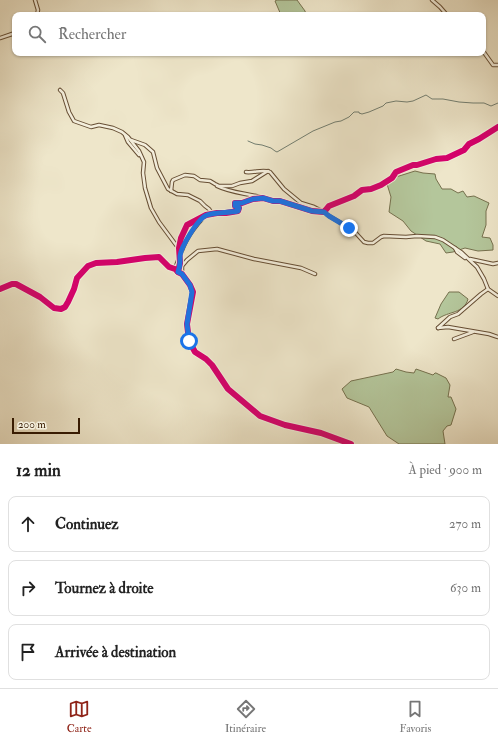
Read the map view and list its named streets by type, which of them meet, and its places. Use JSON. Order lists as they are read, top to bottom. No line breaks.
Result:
{"scale_bar":"200 m","page":{"search":"Rechercher","scale":"200 m","heading":["12 min","À pied · 900 m"],"list":[["Continuez","270 m"],["Tournez à droite","630 m"],"Arrivée à destination"],"nav":["Carte","Itinéraire","Favoris"]}}
